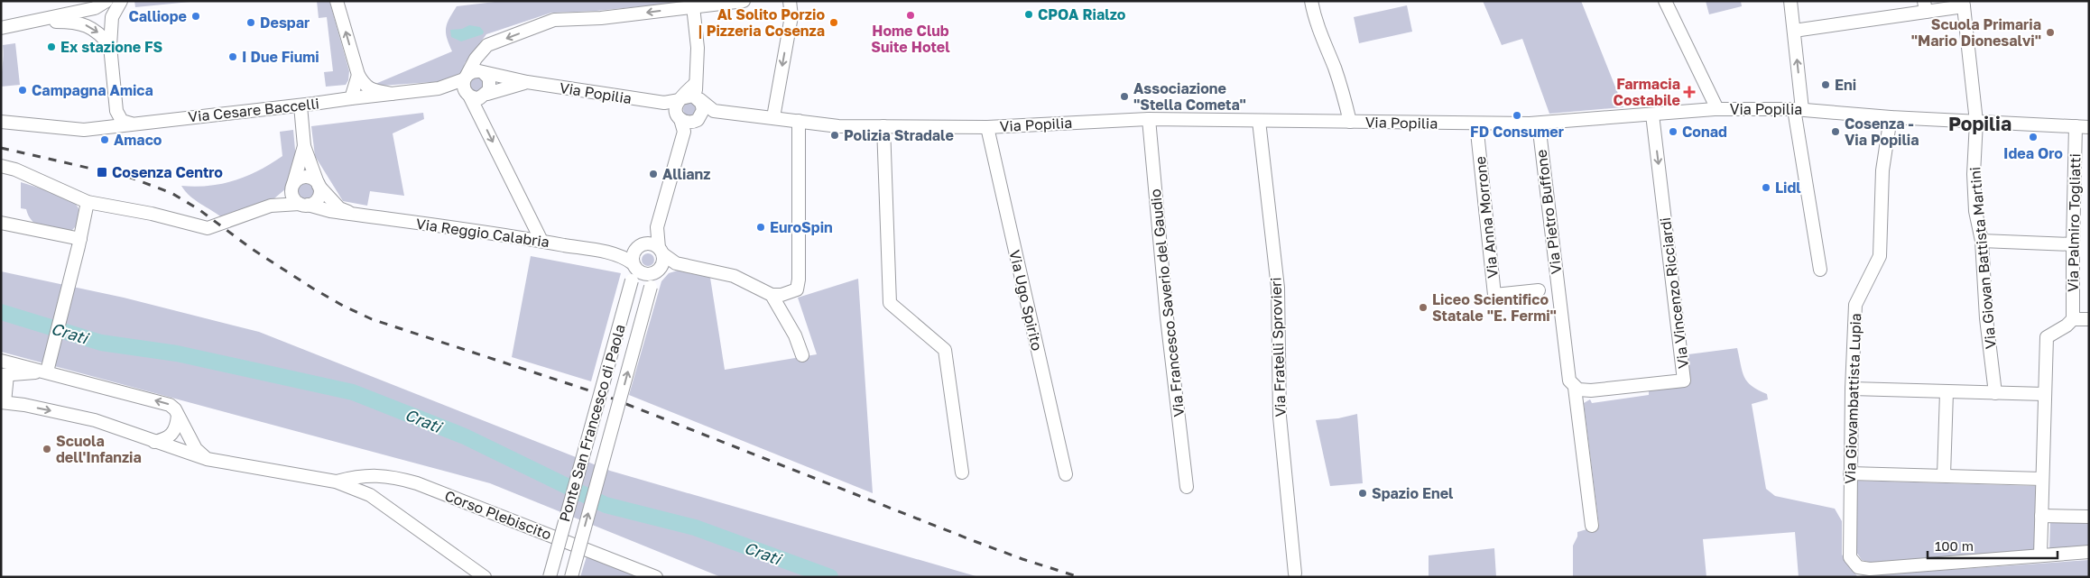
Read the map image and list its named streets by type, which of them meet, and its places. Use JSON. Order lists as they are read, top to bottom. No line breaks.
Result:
{"streets":{"street":["Via Popilia","Via Cesare Baccelli","Via Pietro Buffone","Via Anna Morrone","Via Palmiro Togliatti","Via Reggio Calabria","Via Giovan Battista Martini","Via Vincenzo Ricciardi","Via Ugo Spirito","Via Francesco Saverio del Gaudio","Via Fratelli Sprovieri","Via Giovambattista Lupia","Ponte San Francesco di Paola","Corso Plebiscito"]},"crossings":[["Via Popilia","Via Pietro Buffone"],["Via Popilia","Via Anna Morrone"],["Via Popilia","Via Palmiro Togliatti"],["Via Popilia","Via Giovan Battista Martini"],["Via Popilia","Via Vincenzo Ricciardi"],["Via Popilia","Via Ugo Spirito"],["Via Popilia","Via Francesco Saverio del Gaudio"],["Via Popilia","Via Fratelli Sprovieri"],["Via Popilia","Via Giovambattista Lupia"],["Via Pietro Buffone","Via Vincenzo Ricciardi"],["Via Reggio Calabria","Ponte San Francesco di Paola"]],"districts":["Popilia"],"water":["Crati"],"places":{"other":["CPOA Rialzo","Home Club Suite Hotel","Calliope","Despar","Al Solito Porzio | Pizzeria Cosenza","Scuola Primaria \"Mario Dionesalvi\"","Ex stazione FS","I Due Fiumi","Eni","Campagna Amica","Associazione \"Stella Cometa\"","FD Consumer","Conad","Cosenza - Via Popilia","Polizia Stradale","Idea Oro","Amaco","Allianz","Lidl","EuroSpin","Liceo Scientifico Statale \"E. Fermi\"","Scuola dell'Infanzia","Spazio Enel"],"health":["Farmacia Costabile"],"transit":["Cosenza Centro"]},"scale_bar":"100 m"}
